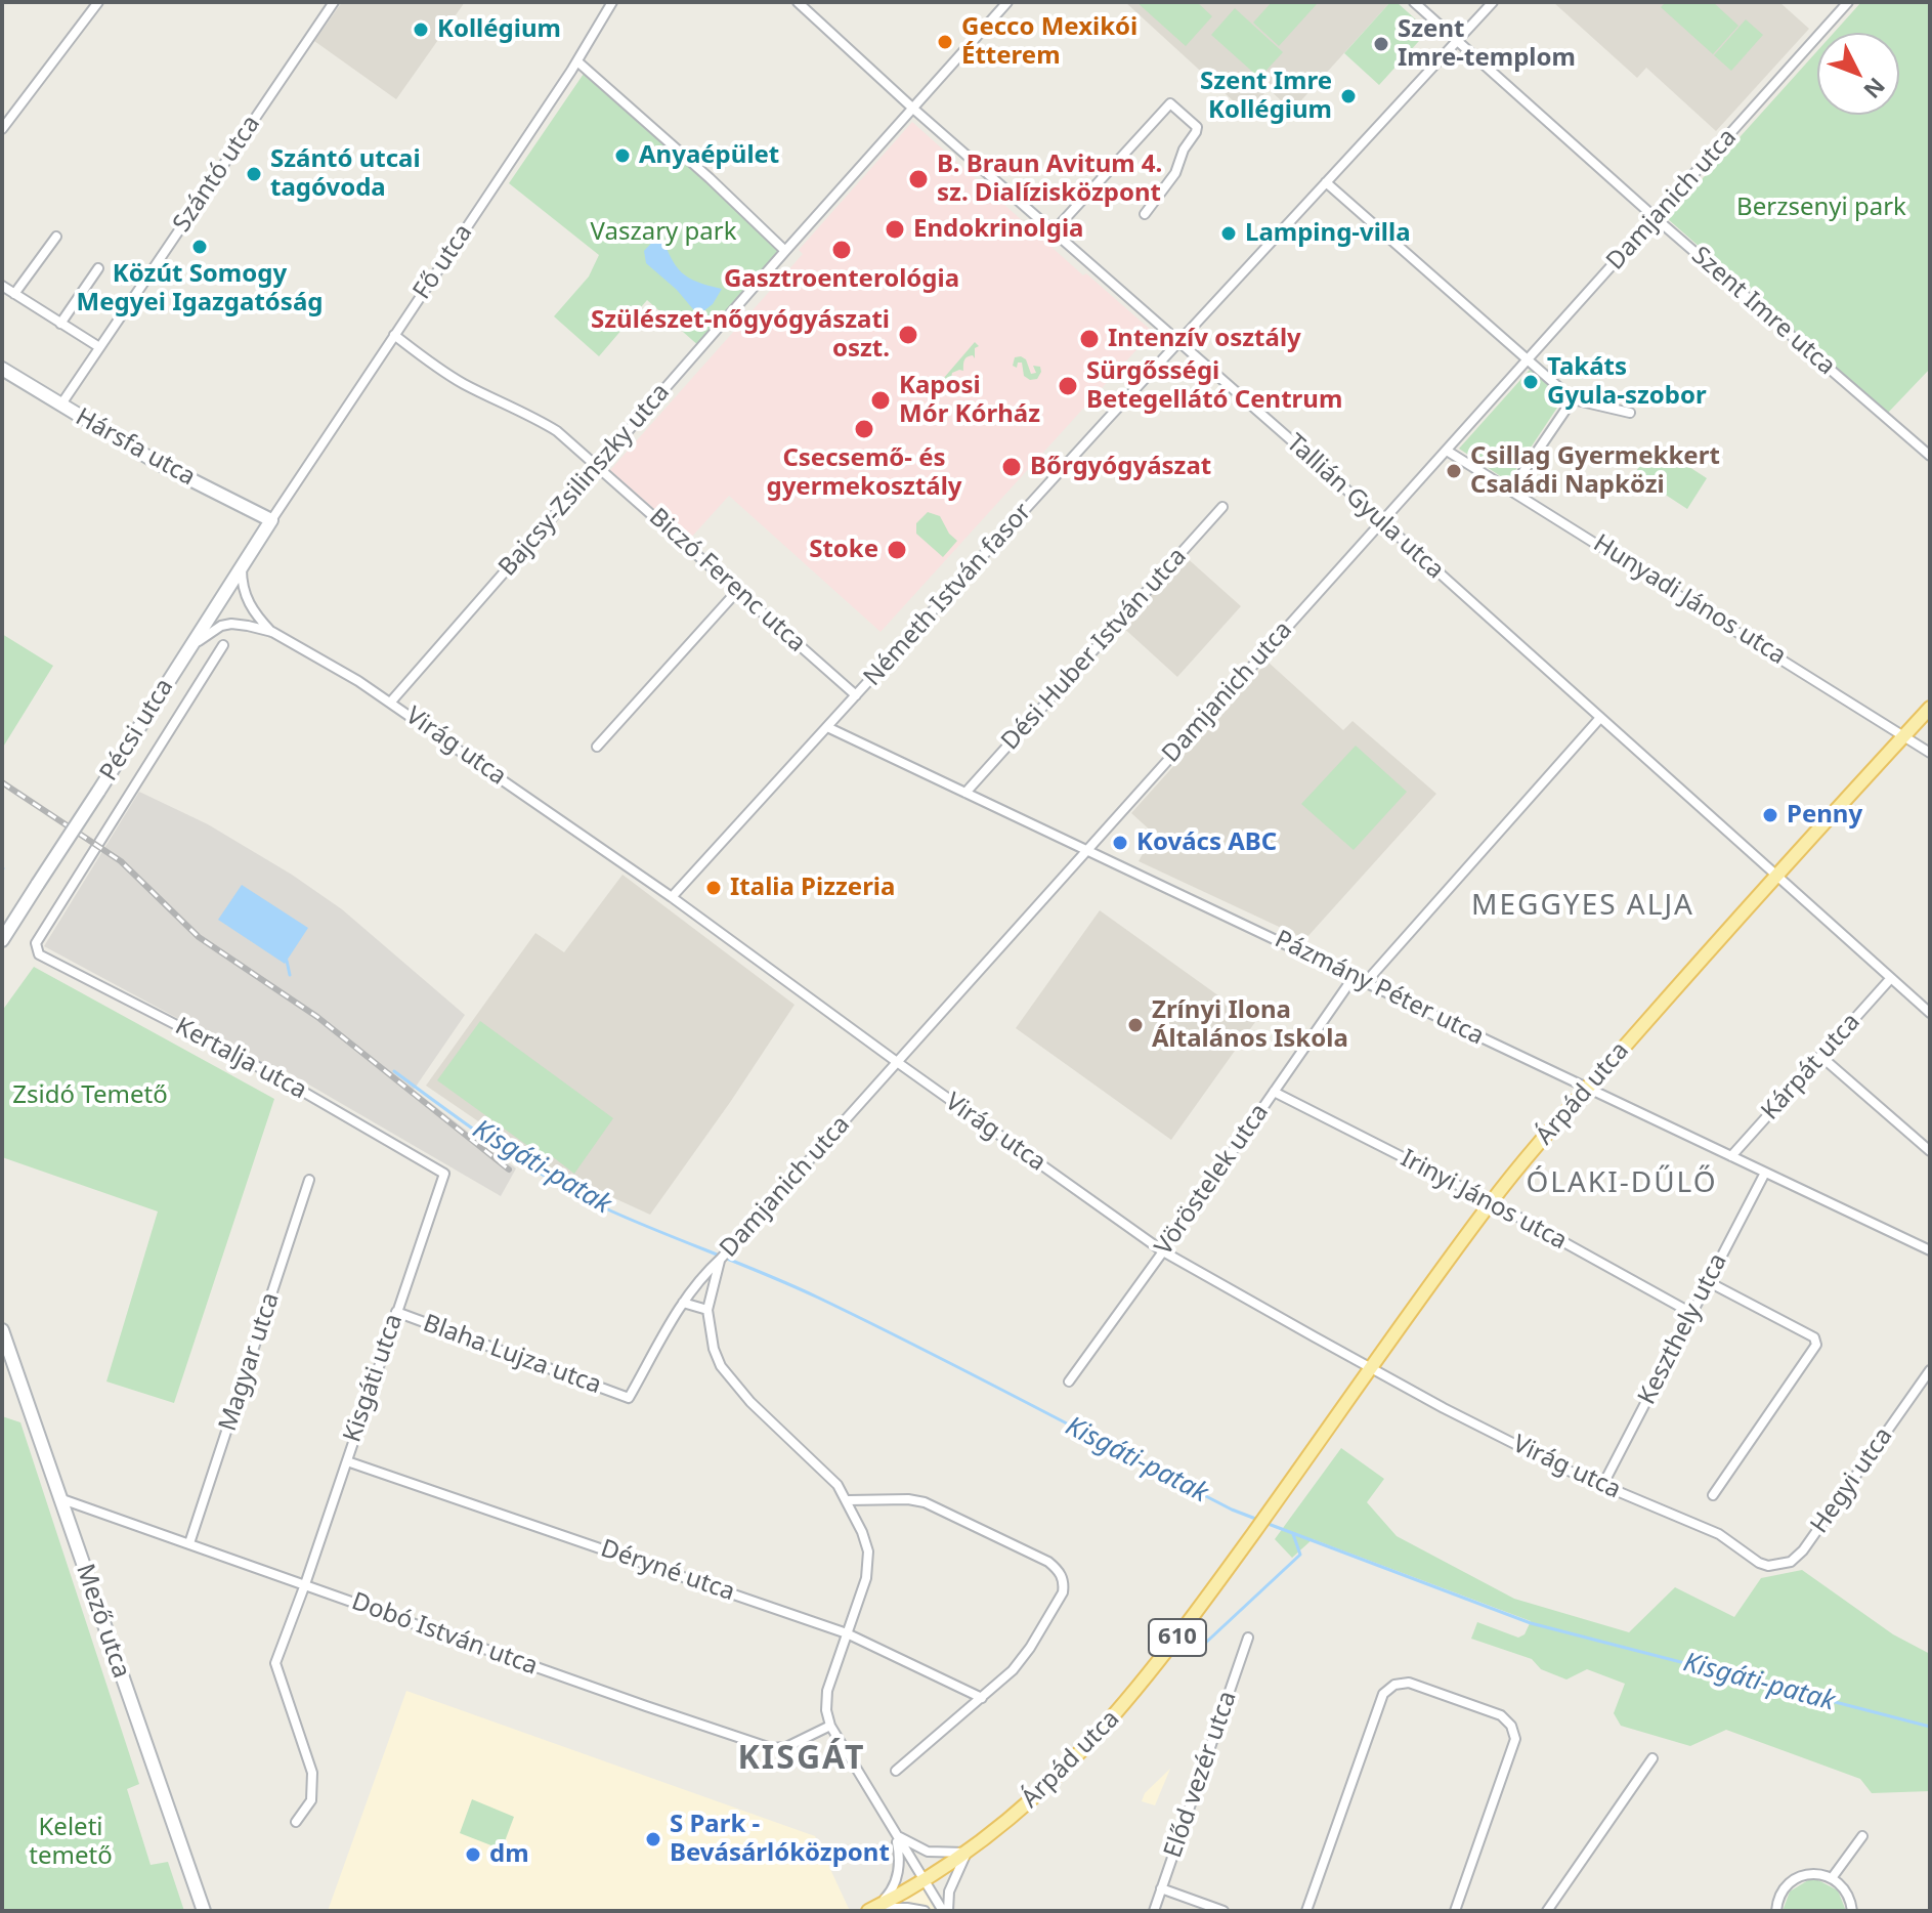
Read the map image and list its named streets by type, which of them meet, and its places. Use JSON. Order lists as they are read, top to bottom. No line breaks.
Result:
{"streets":{"main road":["Árpád utca","610"],"street":["Szántó utca","Damjanich utca","Fő utca","Szent Imre utca","Hársfa utca","Bajcsy-Zsilinszky utca","Tallián Gyula utca","Biczó Ferenc utca","Németh István fasor","Hunyadi János utca","Dési Huber István utca","Pécsi utca","Virág utca","Pázmány Péter utca","Kertalja utca","Kárpát utca","Vöröstelek utca","Irinyi János utca","Keszthely utca","Blaha Lujza utca","Magyar utca","Kisgáti utca","Hegyi utca","Déryné utca","Mező utca","Dobó István utca","Előd vezér utca"]},"crossings":[["Szántó utca","Hársfa utca"],["Damjanich utca","Szent Imre utca"],["Damjanich utca","Tallián Gyula utca"],["Damjanich utca","Hunyadi János utca"],["Damjanich utca","Virág utca"],["Damjanich utca","Pázmány Péter utca"],["Damjanich utca","Blaha Lujza utca"],["Fő utca","Hársfa utca"],["Fő utca","Biczó Ferenc utca"],["Fő utca","Pécsi utca"],["Szent Imre utca","Németh István fasor"],["Hársfa utca","Pécsi utca"],["Bajcsy-Zsilinszky utca","Tallián Gyula utca"],["Bajcsy-Zsilinszky utca","Biczó Ferenc utca"],["Bajcsy-Zsilinszky utca","Virág utca"],["Tallián Gyula utca","Németh István fasor"],["Tallián Gyula utca","Kárpát utca"],["Tallián Gyula utca","Árpád utca"],["Tallián Gyula utca","610"],["Biczó Ferenc utca","Németh István fasor"],["Németh István fasor","Virág utca"],["Németh István fasor","Pázmány Péter utca"],["Hunyadi János utca","610"],["Dési Huber István utca","Pázmány Péter utca"],["Pécsi utca","Virág utca"],["Virág utca","Árpád utca"],["Virág utca","Vöröstelek utca"],["Virág utca","Keszthely utca"],["Virág utca","Hegyi utca"],["Pázmány Péter utca","Kárpát utca"],["Pázmány Péter utca","Árpád utca"],["Pázmány Péter utca","Vöröstelek utca"],["Pázmány Péter utca","Keszthely utca"],["Kertalja utca","Kisgáti utca"],["Árpád utca","Irinyi János utca"],["Árpád utca","610"],["Vöröstelek utca","Irinyi János utca"],["Irinyi János utca","Keszthely utca"],["Blaha Lujza utca","Kisgáti utca"],["Magyar utca","Dobó István utca"],["Kisgáti utca","Déryné utca"],["Kisgáti utca","Dobó István utca"],["Mező utca","Dobó István utca"]],"districts":["MEGGYES ALJA","ÓLAKI-DŰLŐ","KISGÁT"],"water":["Kisgáti-patak"],"parks":["Berzsenyi park","Vaszary park","Zsidó Temető","Keleti temető"],"places":["Kollégium","Gecco Mexikói Étterem","Szent Imre-templom","Szent Imre Kollégium","Anyaépület","Szántó utcai tagóvoda","B. Braun Avitum 4. sz. Dialízisközpont","Endokrinolgia","Lamping-villa","Közút Somogy Megyei Igazgatóság","Gasztroenterológia","Szülészet-nőgyógyászati oszt.","Intenzív osztály","Takáts Gyula-szobor","Sürgősségi Betegellátó Centrum","Kaposi Mór Kórház","Csecsemő- és gyermekosztály","Bőrgyógyászat","Csillag Gyermekkert Családi Napközi","Stoke","Penny","Kovács ABC","Italia Pizzeria","Zrínyi Ilona Általános Iskola","S Park - Bevásárlóközpont","dm"],"north":"bottom right"}
